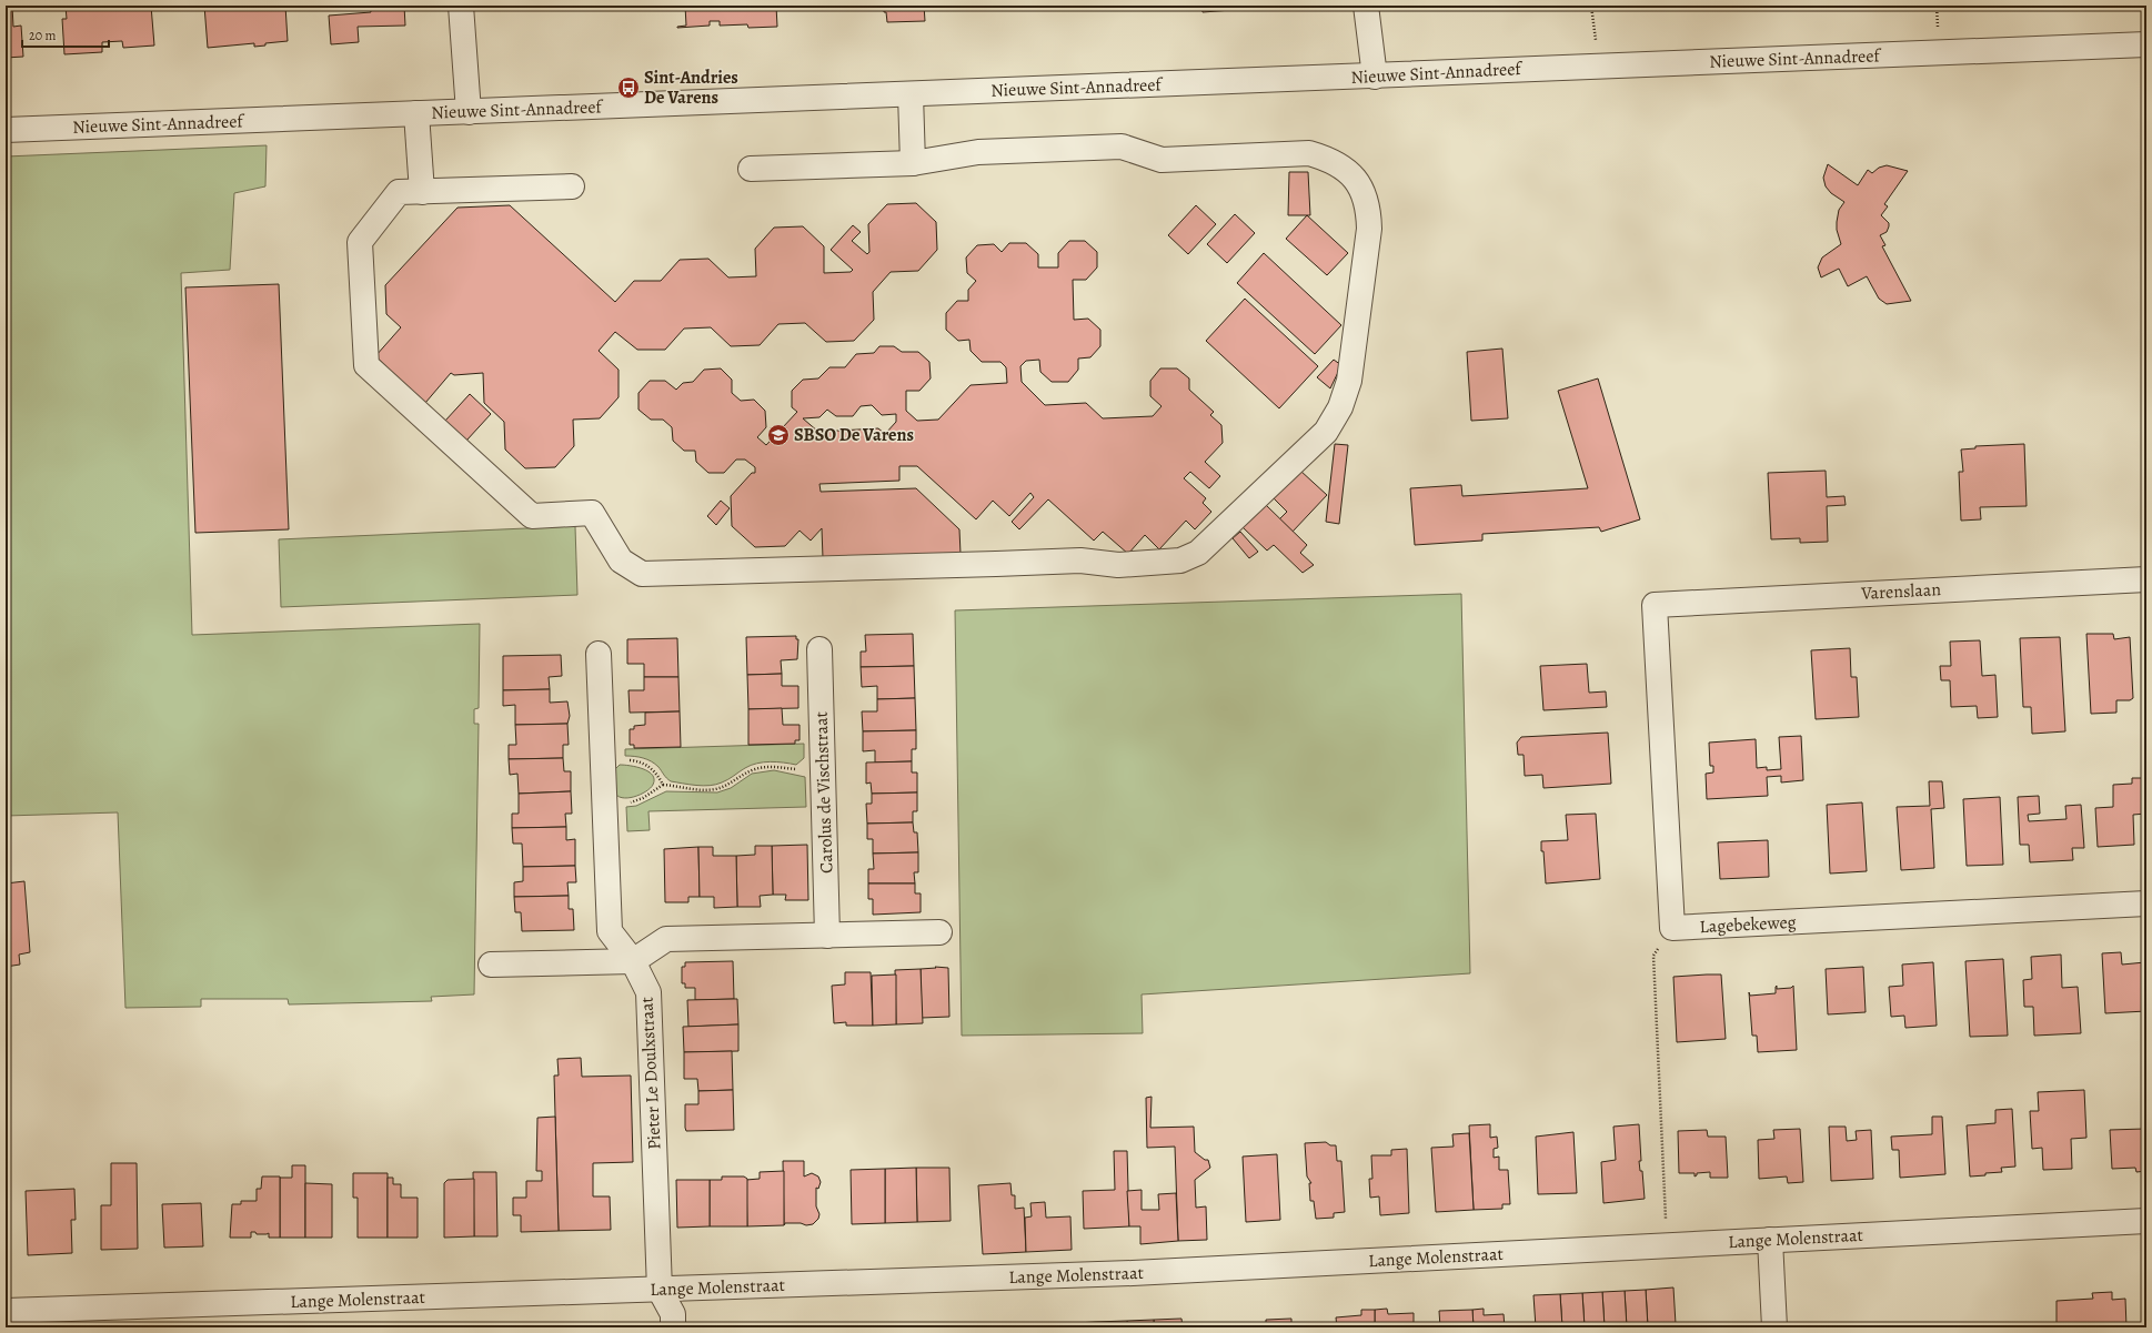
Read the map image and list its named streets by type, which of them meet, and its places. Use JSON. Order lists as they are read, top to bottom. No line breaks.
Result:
{"streets":{"street":["Nieuwe Sint-Annadreef","Varenslaan","Carolus de Vischstraat","Lagebekeweg","Pieter Le Doulxstraat","Lange Molenstraat"]},"crossings":[["Varenslaan","Lagebekeweg"],["Pieter Le Doulxstraat","Lange Molenstraat"]],"places":{"bus stop":["Sint-Andries De Varens"],"school or university":["SBSO De Varens"]},"scale_bar":"20 m"}
